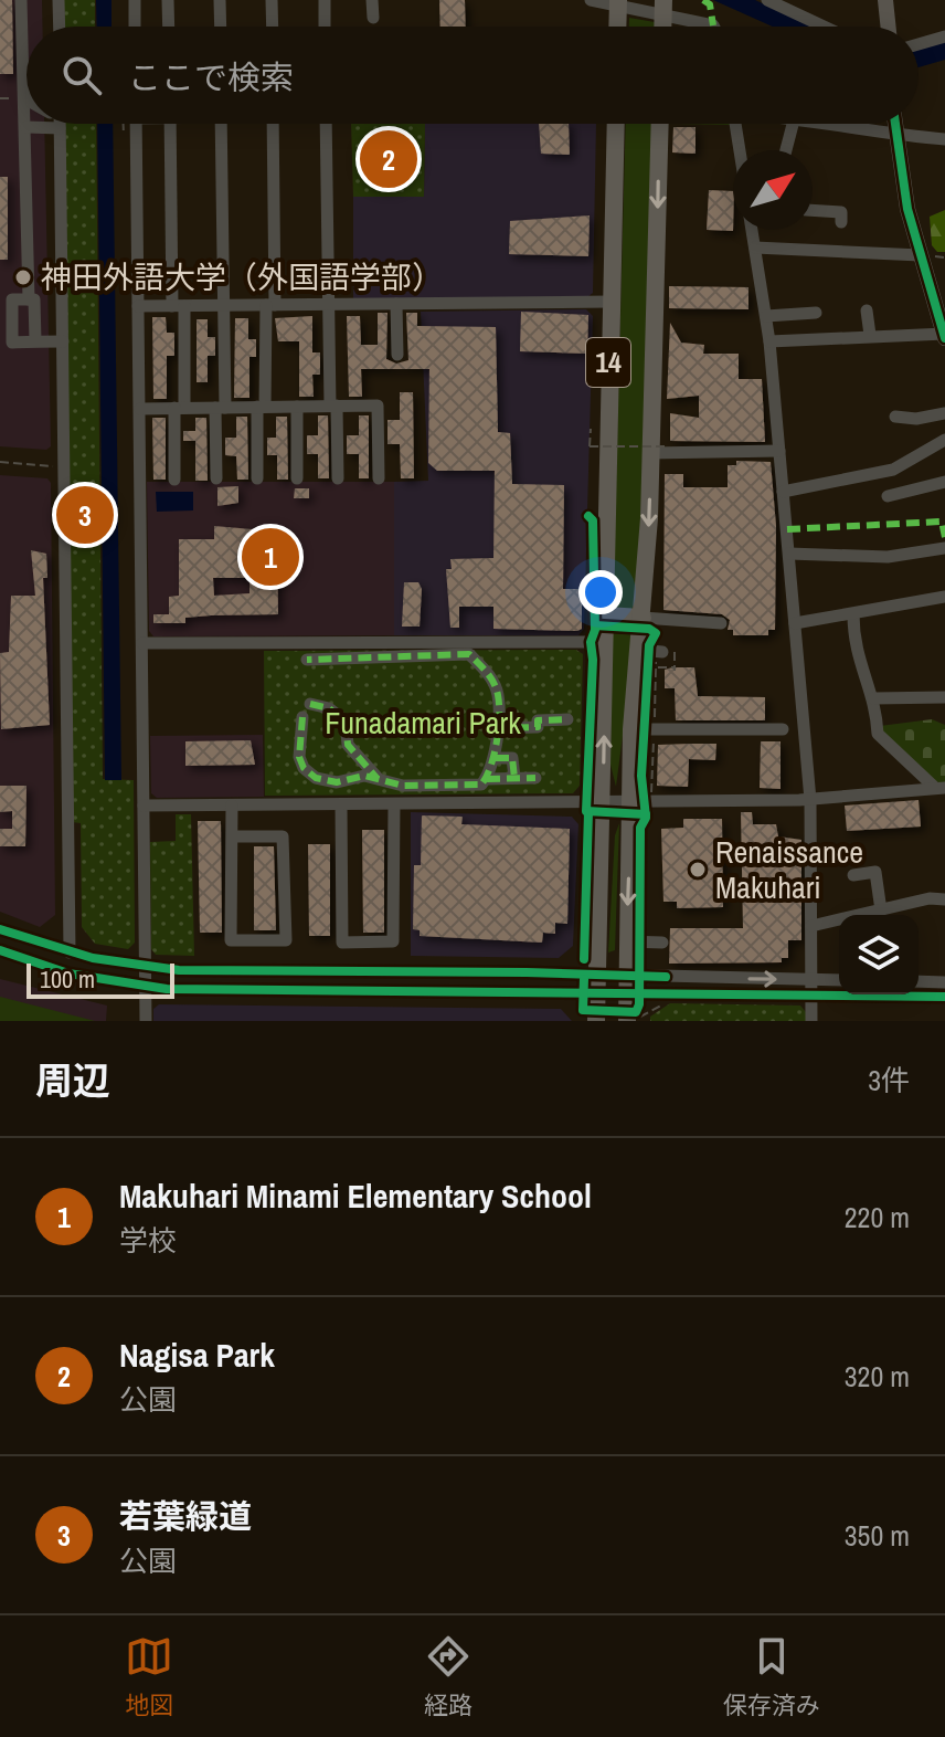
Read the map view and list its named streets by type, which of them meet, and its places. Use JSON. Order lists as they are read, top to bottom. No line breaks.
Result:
{"streets":{"highway":["14"]},"parks":["Funadamari Park"],"places":["神田外語大学（外国語学部）","Renaissance Makuhari"],"scale_bar":"100 m","north":"top right","page":{"search":"ここで検索","pins":["2","3","1"],"scale":"100 m","heading":["周辺","3件"],"list":[{"mark":"1","name":"Makuhari Minami Elementary School","note":"学校","value":"220 m"},{"mark":"2","name":"Nagisa Park","note":"公園","value":"320 m"},{"mark":"3","name":"若葉緑道","note":"公園","value":"350 m"}],"nav":["地図","経路","保存済み"]}}
